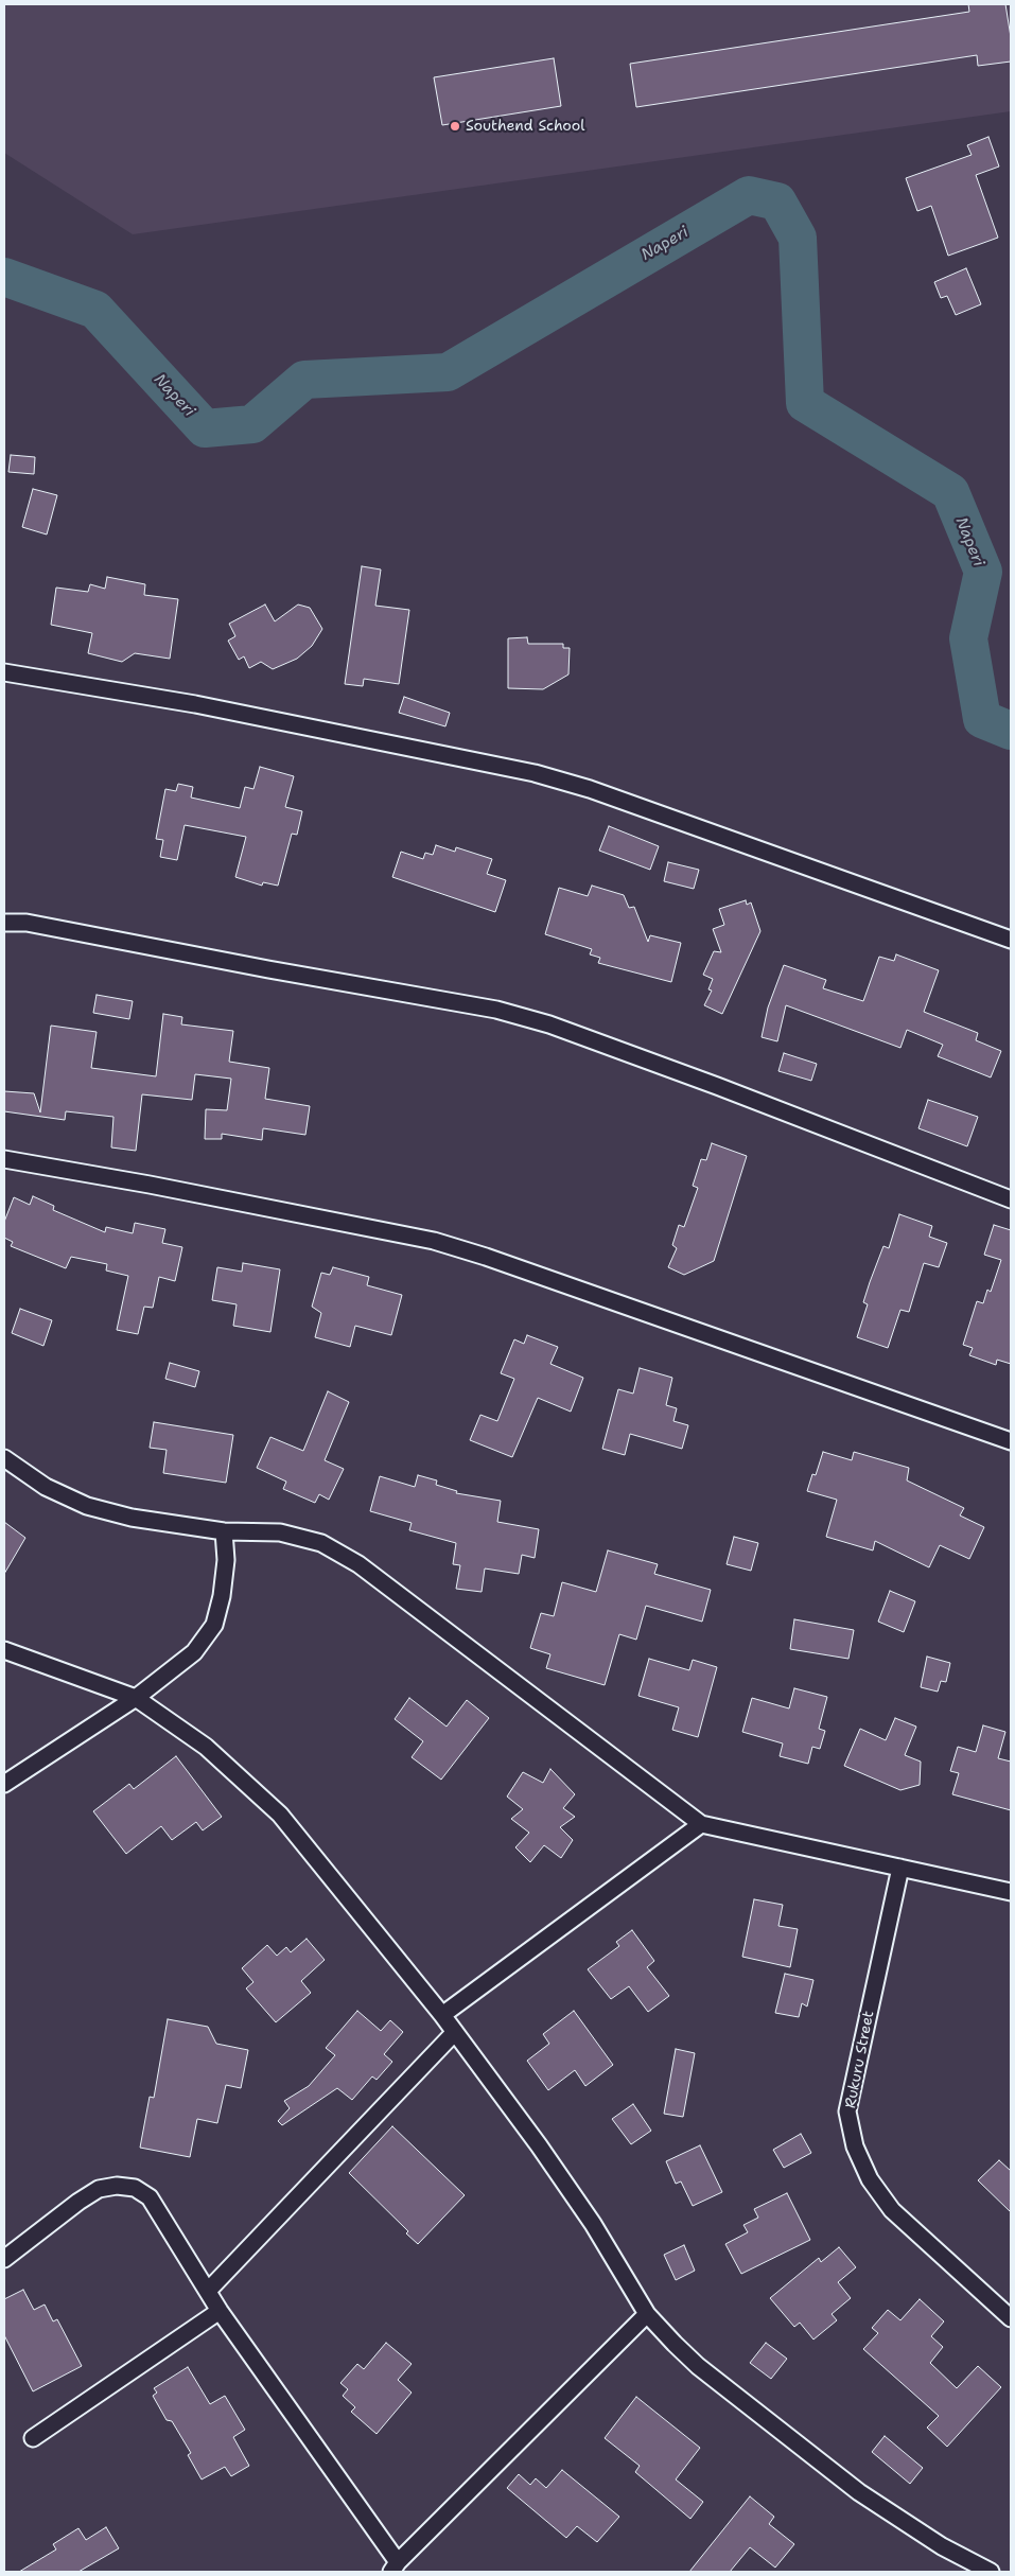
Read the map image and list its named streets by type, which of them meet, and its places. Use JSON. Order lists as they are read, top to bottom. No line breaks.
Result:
{"streets":{"street":["Rukuru Street"]},"water":["Naperi"],"places":["Southend School"]}
